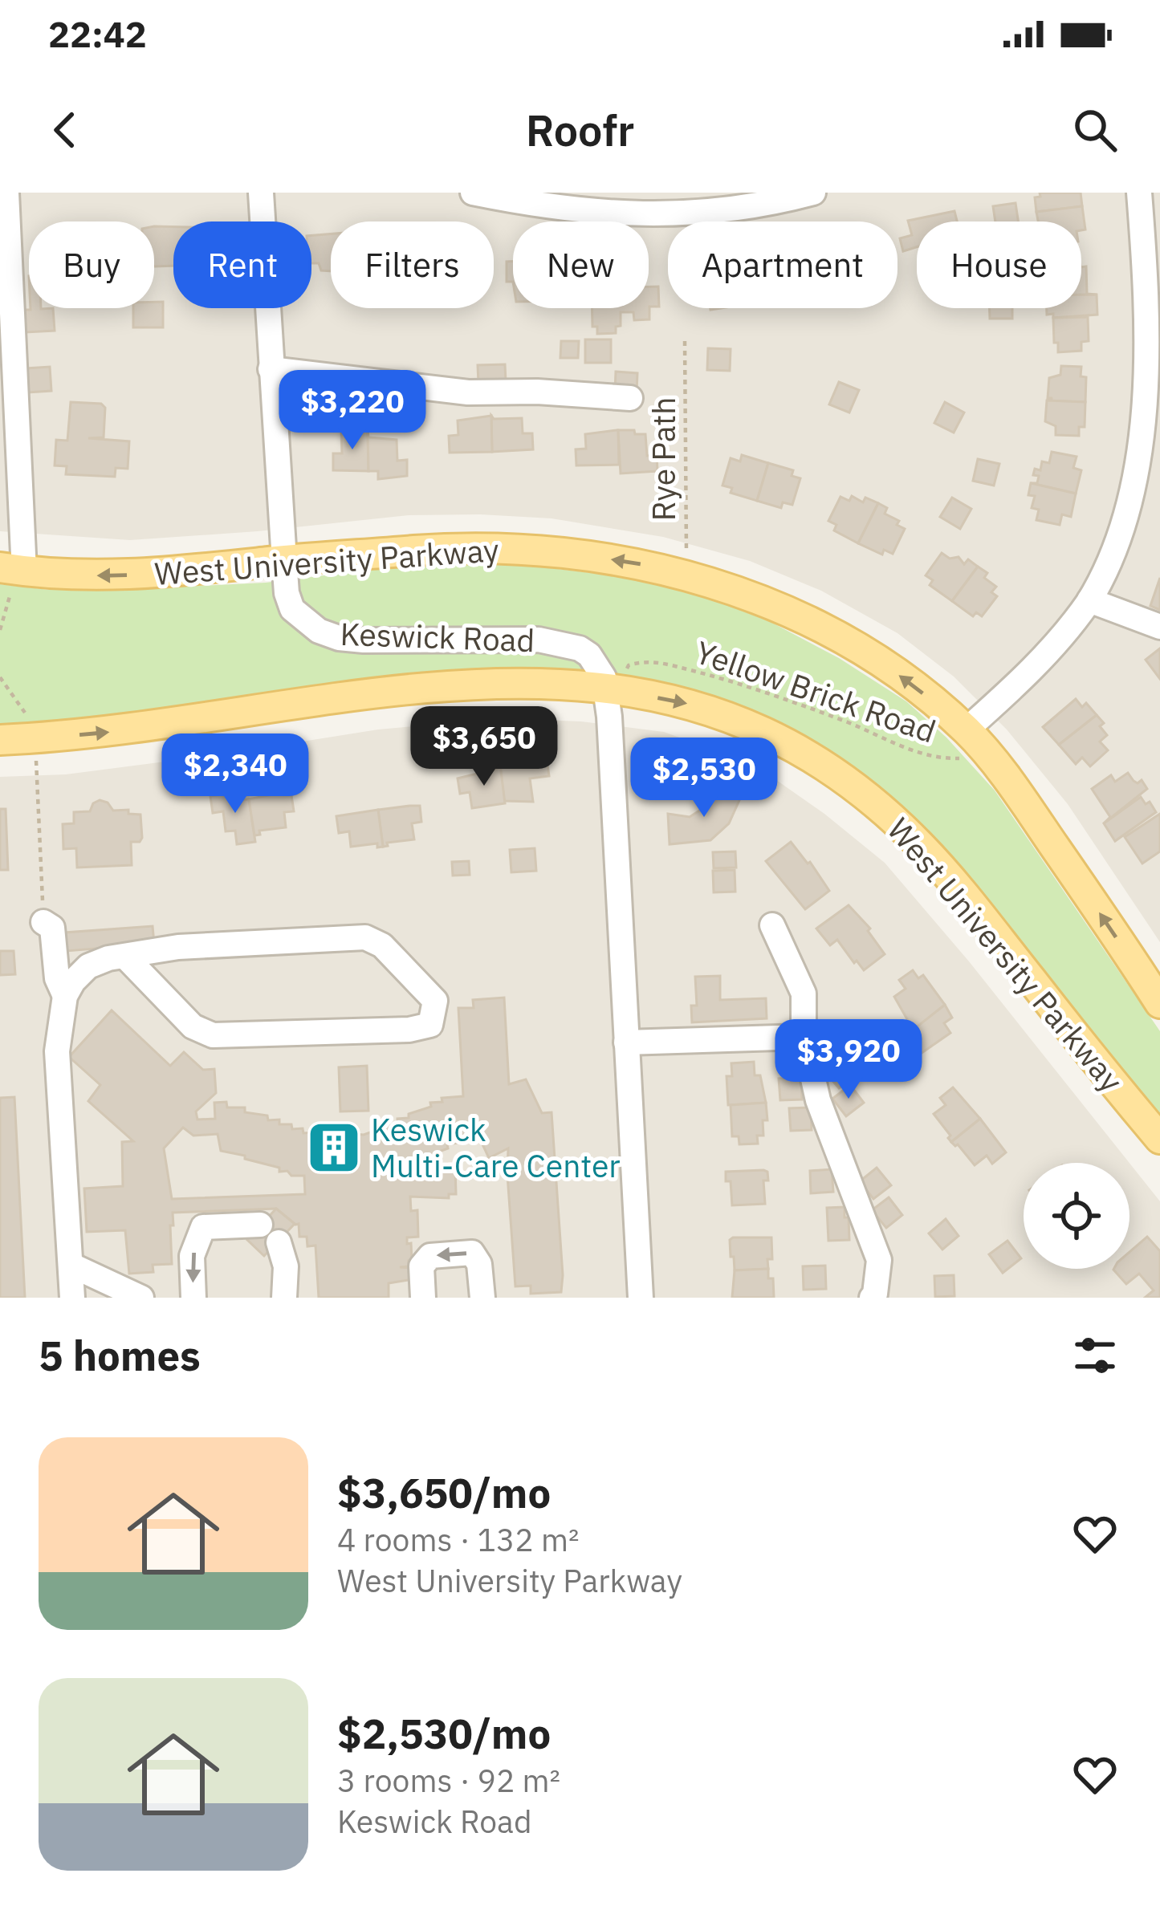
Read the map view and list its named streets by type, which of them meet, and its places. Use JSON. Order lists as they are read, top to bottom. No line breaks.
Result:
{"streets":{"main road":["West University Parkway"],"street":["Keswick Road"],"path":["Rye Path","Yellow Brick Road"]},"crossings":[["Rye Path","West University Parkway"],["West University Parkway","Keswick Road"],["West University Parkway","Yellow Brick Road"],["Keswick Road","Yellow Brick Road"]],"places":{"building":["Keswick Multi-Care Center"]},"page":{"status":"22:42","header":"Roofr","chip":["Buy","Rent","Filters","New","Apartment","House"],"price":["$3,220","$3,650","$2,340","$2,530","$3,920"],"heading":"5 homes","list":[{"name":"$3,650/mo","note":"4 rooms · 132 m² · West University Parkway"},{"name":"$2,530/mo","note":"3 rooms · 92 m² · Keswick Road"}]}}
